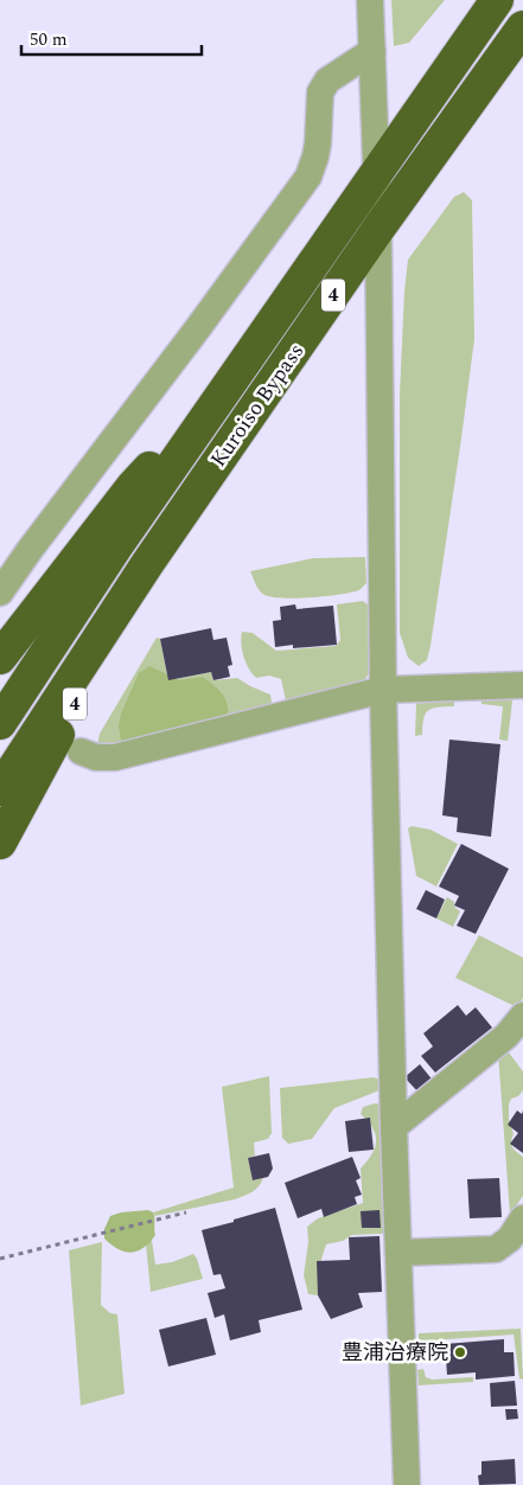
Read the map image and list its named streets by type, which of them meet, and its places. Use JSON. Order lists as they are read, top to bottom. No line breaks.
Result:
{"streets":{"highway":["4","Kuroiso Bypass"]},"crossings":[["4","Kuroiso Bypass"]],"places":["豊浦治療院"],"scale_bar":"50 m"}
